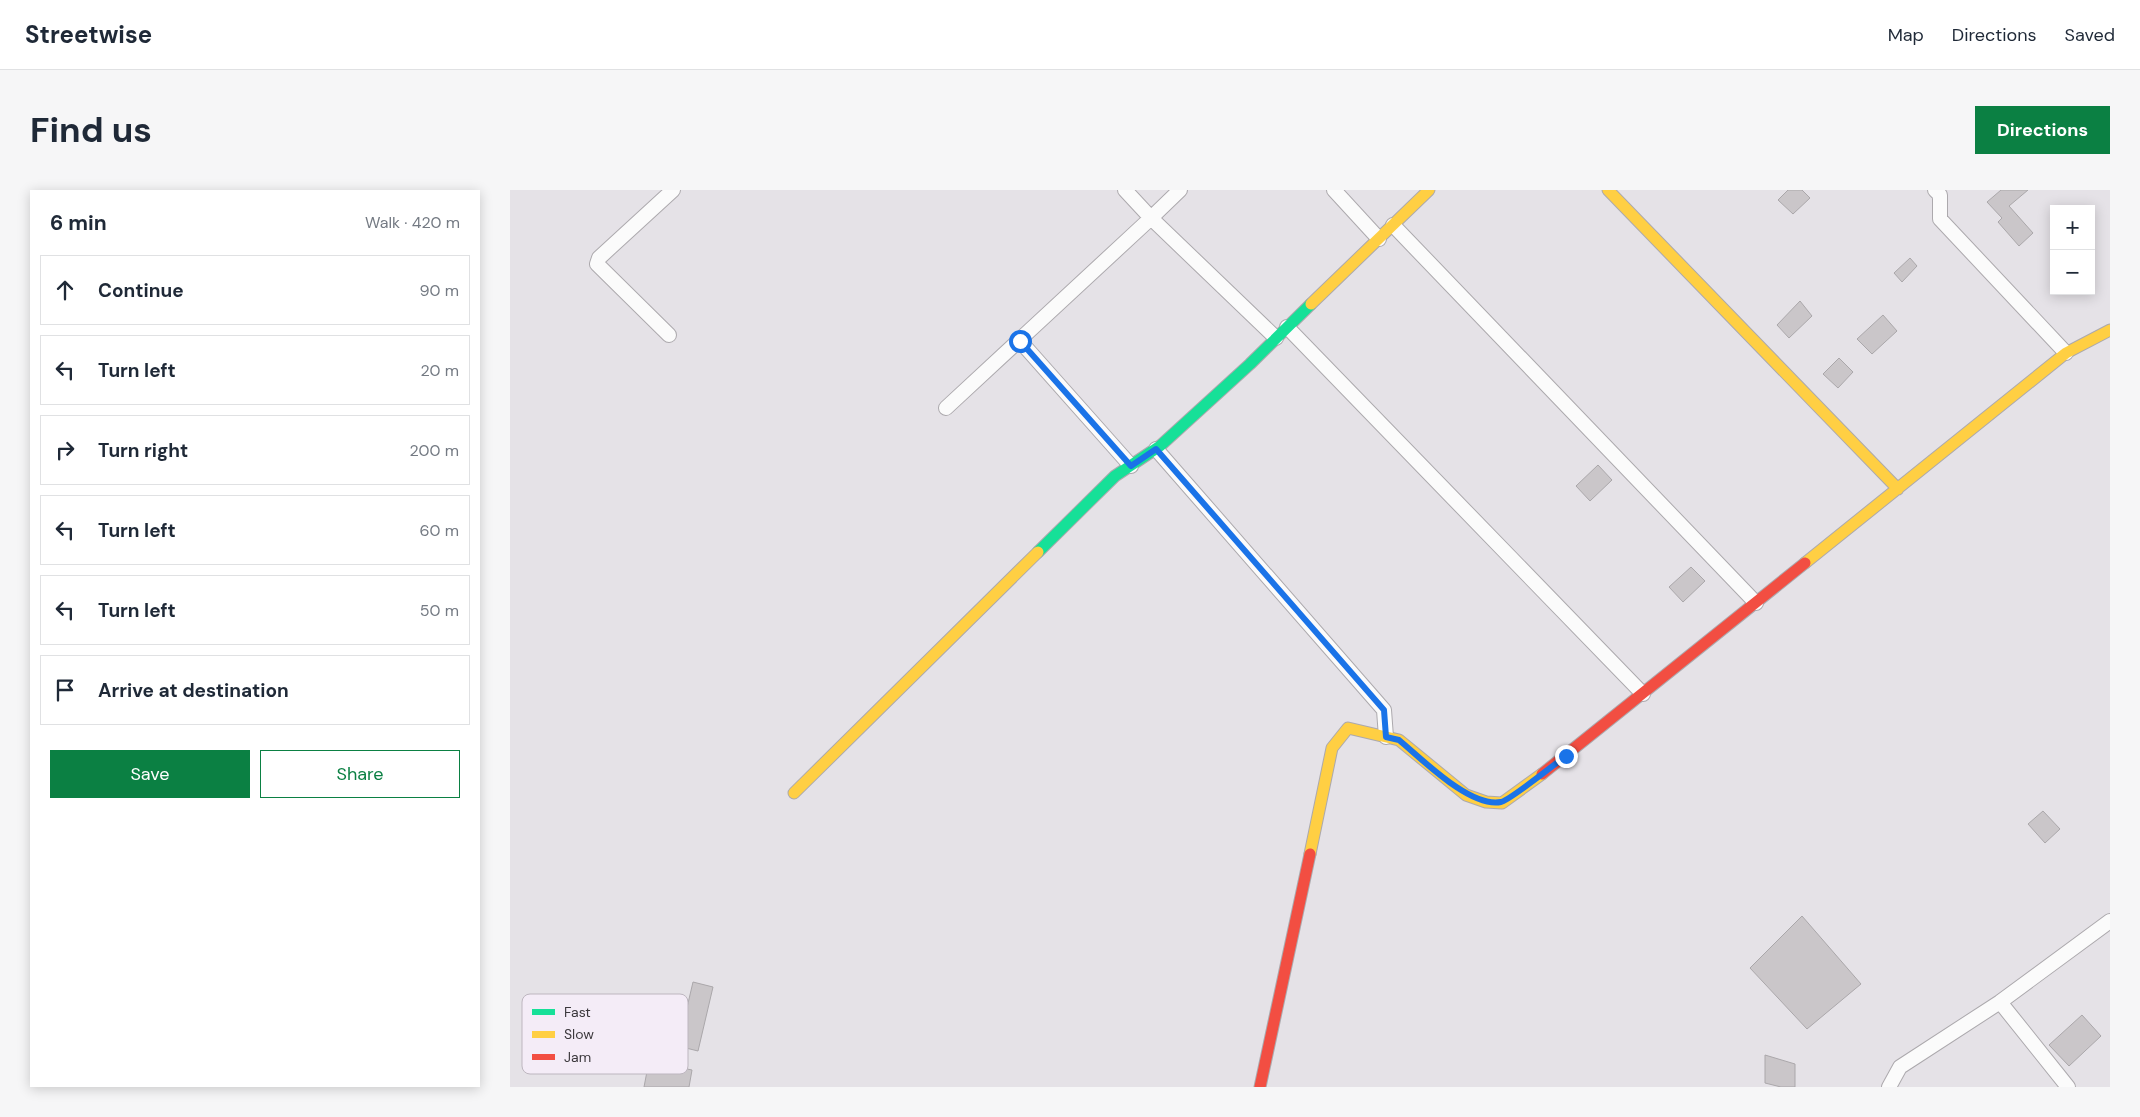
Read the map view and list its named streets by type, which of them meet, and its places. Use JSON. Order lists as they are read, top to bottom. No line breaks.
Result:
{"legend":["Fast","Slow","Jam"],"page":{"header":"Streetwise","nav":["Map","Directions","Saved"],"buttons":["Directions",["Save","Share"]],"title":"Find us","heading":["6 min","Walk · 420 m"],"map_buttons":["+","−"],"list":[["Continue","90 m"],["Turn left","20 m"],["Turn right","200 m"],["Turn left","60 m"],["Turn left","50 m"],"Arrive at destination"]}}
